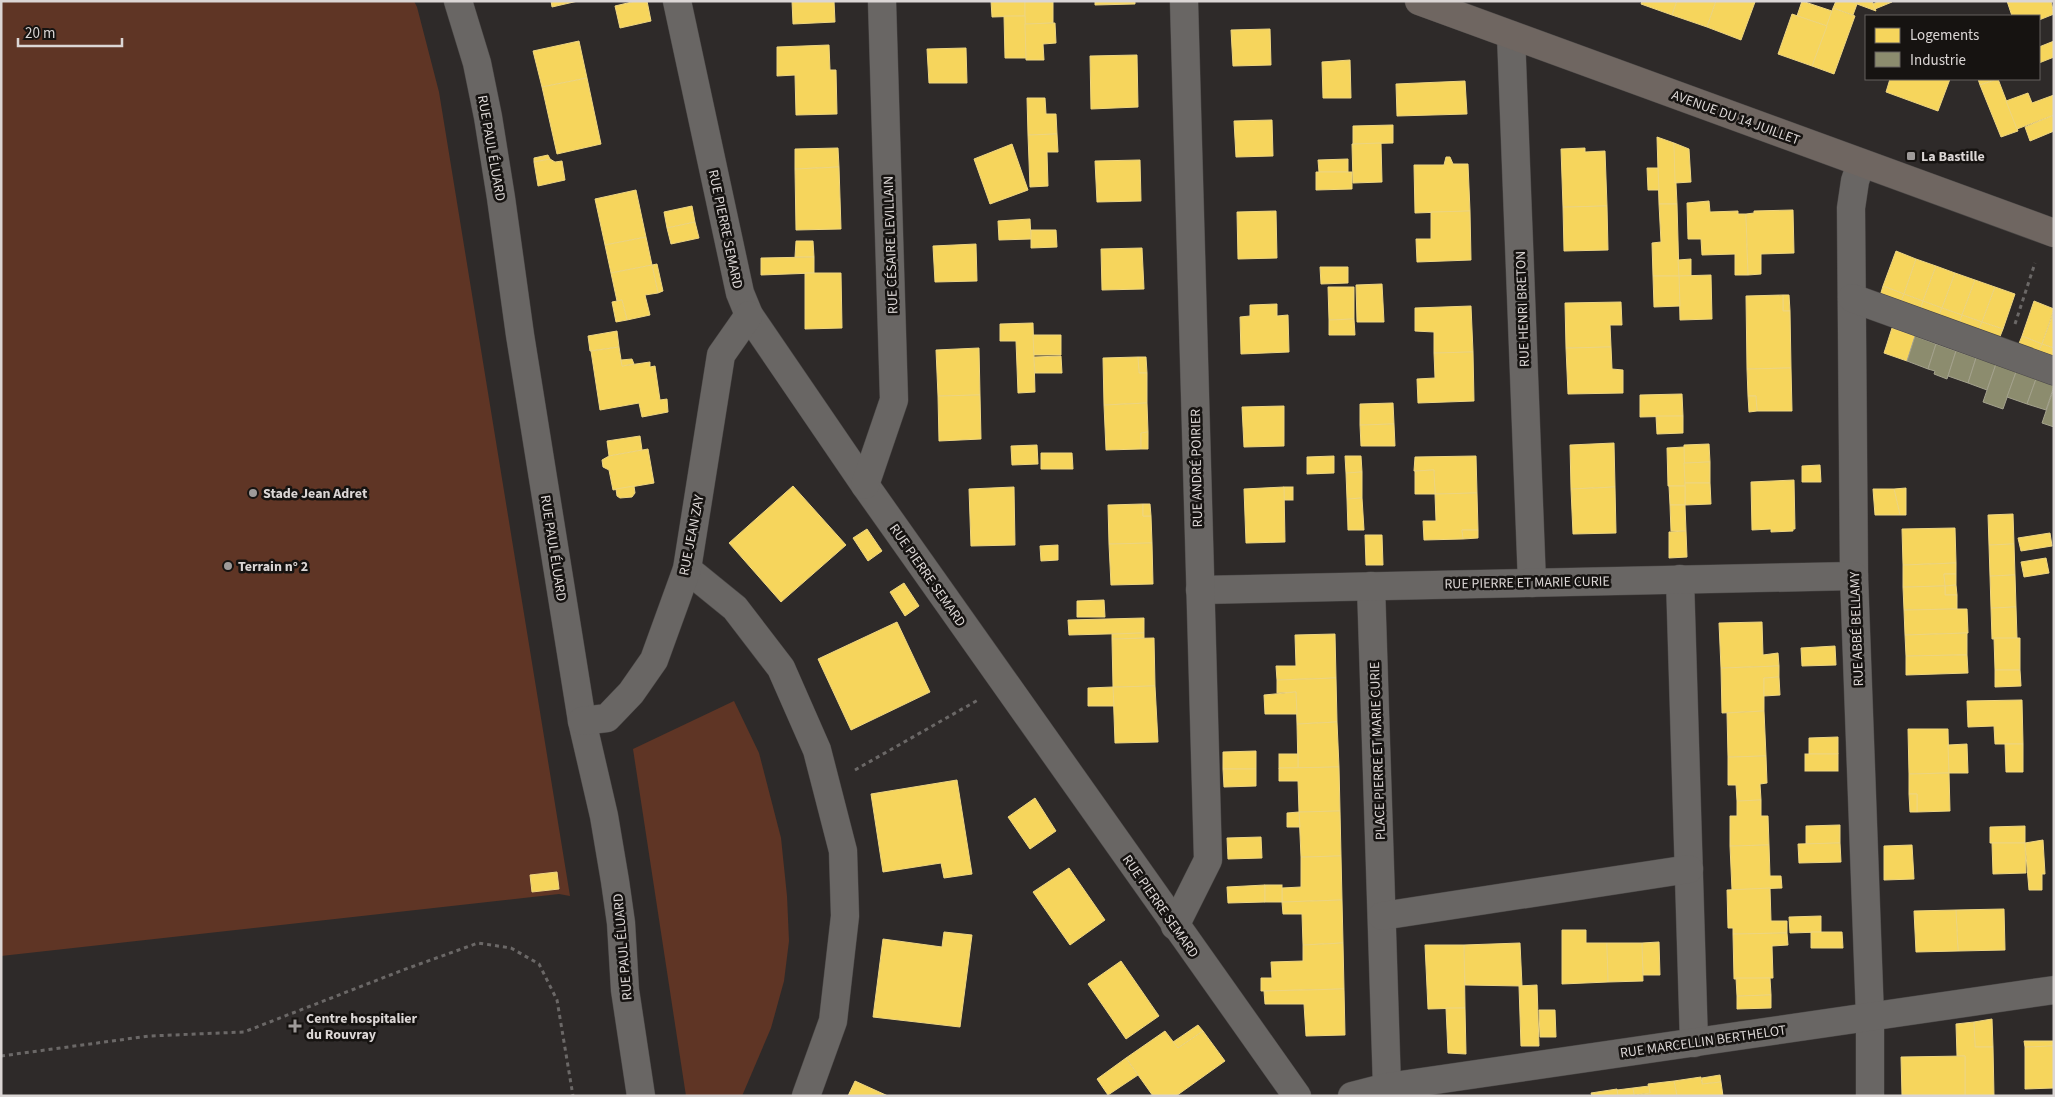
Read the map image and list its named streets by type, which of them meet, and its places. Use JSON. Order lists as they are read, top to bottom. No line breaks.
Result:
{"streets":{"main road":["AVENUE DU 14 JUILLET"],"street":["RUE PAUL ÉLUARD","RUE PIERRE SEMARD","RUE CÉSAIRE LEVILLAIN","RUE HENRI BRETON","RUE ANDRÉ POIRIER","RUE JEAN ZAY","RUE PIERRE ET MARIE CURIE","RUE ABBÉ BELLAMY","PLACE PIERRE ET MARIE CURIE","RUE MARCELLIN BERTHELOT"]},"crossings":[["AVENUE DU 14 JUILLET","RUE HENRI BRETON"],["AVENUE DU 14 JUILLET","RUE ABBÉ BELLAMY"],["RUE PAUL ÉLUARD","RUE JEAN ZAY"],["RUE PIERRE SEMARD","RUE CÉSAIRE LEVILLAIN"],["RUE PIERRE SEMARD","RUE ANDRÉ POIRIER"],["RUE PIERRE SEMARD","RUE JEAN ZAY"],["RUE HENRI BRETON","RUE PIERRE ET MARIE CURIE"],["RUE ANDRÉ POIRIER","RUE PIERRE ET MARIE CURIE"],["RUE PIERRE ET MARIE CURIE","RUE ABBÉ BELLAMY"],["RUE PIERRE ET MARIE CURIE","PLACE PIERRE ET MARIE CURIE"],["RUE ABBÉ BELLAMY","RUE MARCELLIN BERTHELOT"],["PLACE PIERRE ET MARIE CURIE","RUE MARCELLIN BERTHELOT"]],"places":{"transit":["La Bastille"],"other":["Stade Jean Adret","Terrain n° 2"],"health":["Centre hospitalier du Rouvray"]},"legend":["Logements","Industrie"],"scale_bar":"20 m"}
